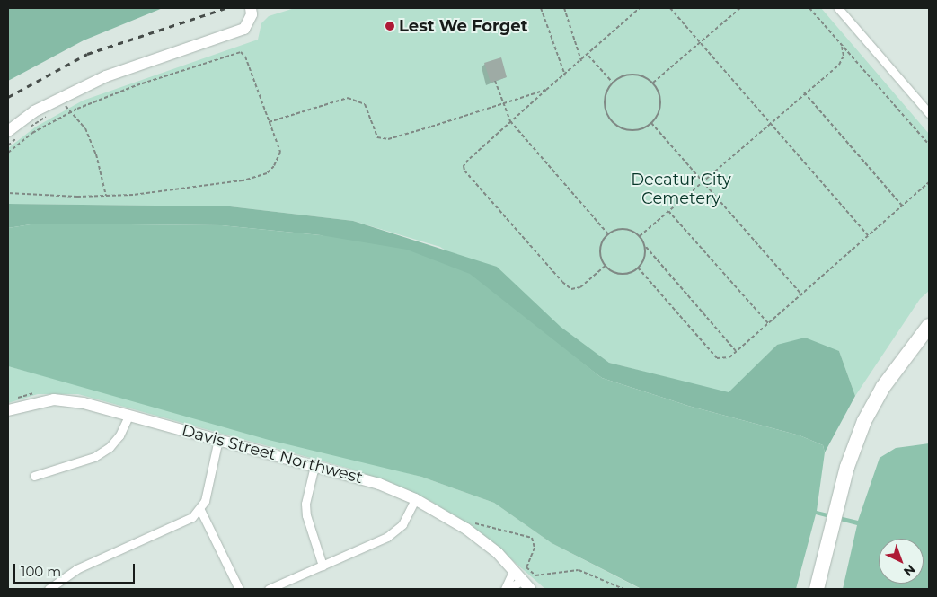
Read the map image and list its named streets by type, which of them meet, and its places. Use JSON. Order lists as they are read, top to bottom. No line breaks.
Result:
{"streets":{"street":["Davis Street Northwest"]},"parks":["Decatur City Cemetery"],"places":["Lest We Forget"],"scale_bar":"100 m","north":"bottom right"}
